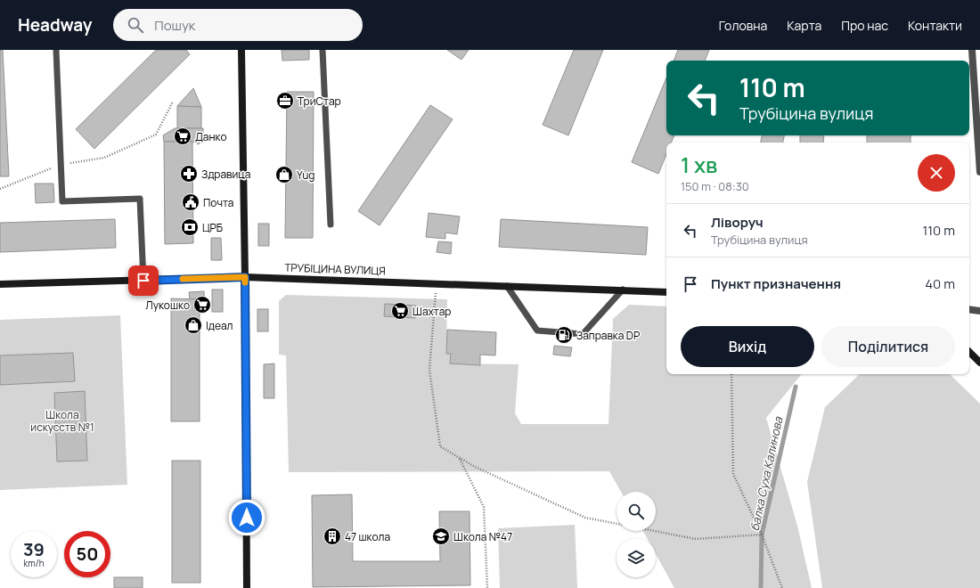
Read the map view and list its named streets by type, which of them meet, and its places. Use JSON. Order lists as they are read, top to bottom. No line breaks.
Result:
{"streets":{"street":["ТРУБІЦИНА ВУЛИЦЯ"]},"water":["балка Суха Калинова"],"parks":["Школа искусств №1"],"places":{"office":["ТриСтар"],"supermarket":["Данко","Лукошко","Шахтар"],"pharmacy":["Здравица"],"shop":["Yug","Ідеал"],"public building":["Почта"],"bank":["ЦРБ"],"fuel station":["Заправка DP"],"building":["47 школа"],"school or university":["Школа №47"]},"page":{"header":"Headway","search":"Пошук","nav":["Головна","Карта","Про нас","Контакти"],"turn":["110 m","Трубіцина вулиця"],"heading":["1 хв","150 m · 08:30"],"list":[{"name":"Ліворуч","note":"Трубіцина вулиця","value":"110 m"},{"name":"Пункт призначення","value":"40 m"}],"buttons":["Вихід","Поділитися"],"speed":"39 km/h","limit":"50"}}
